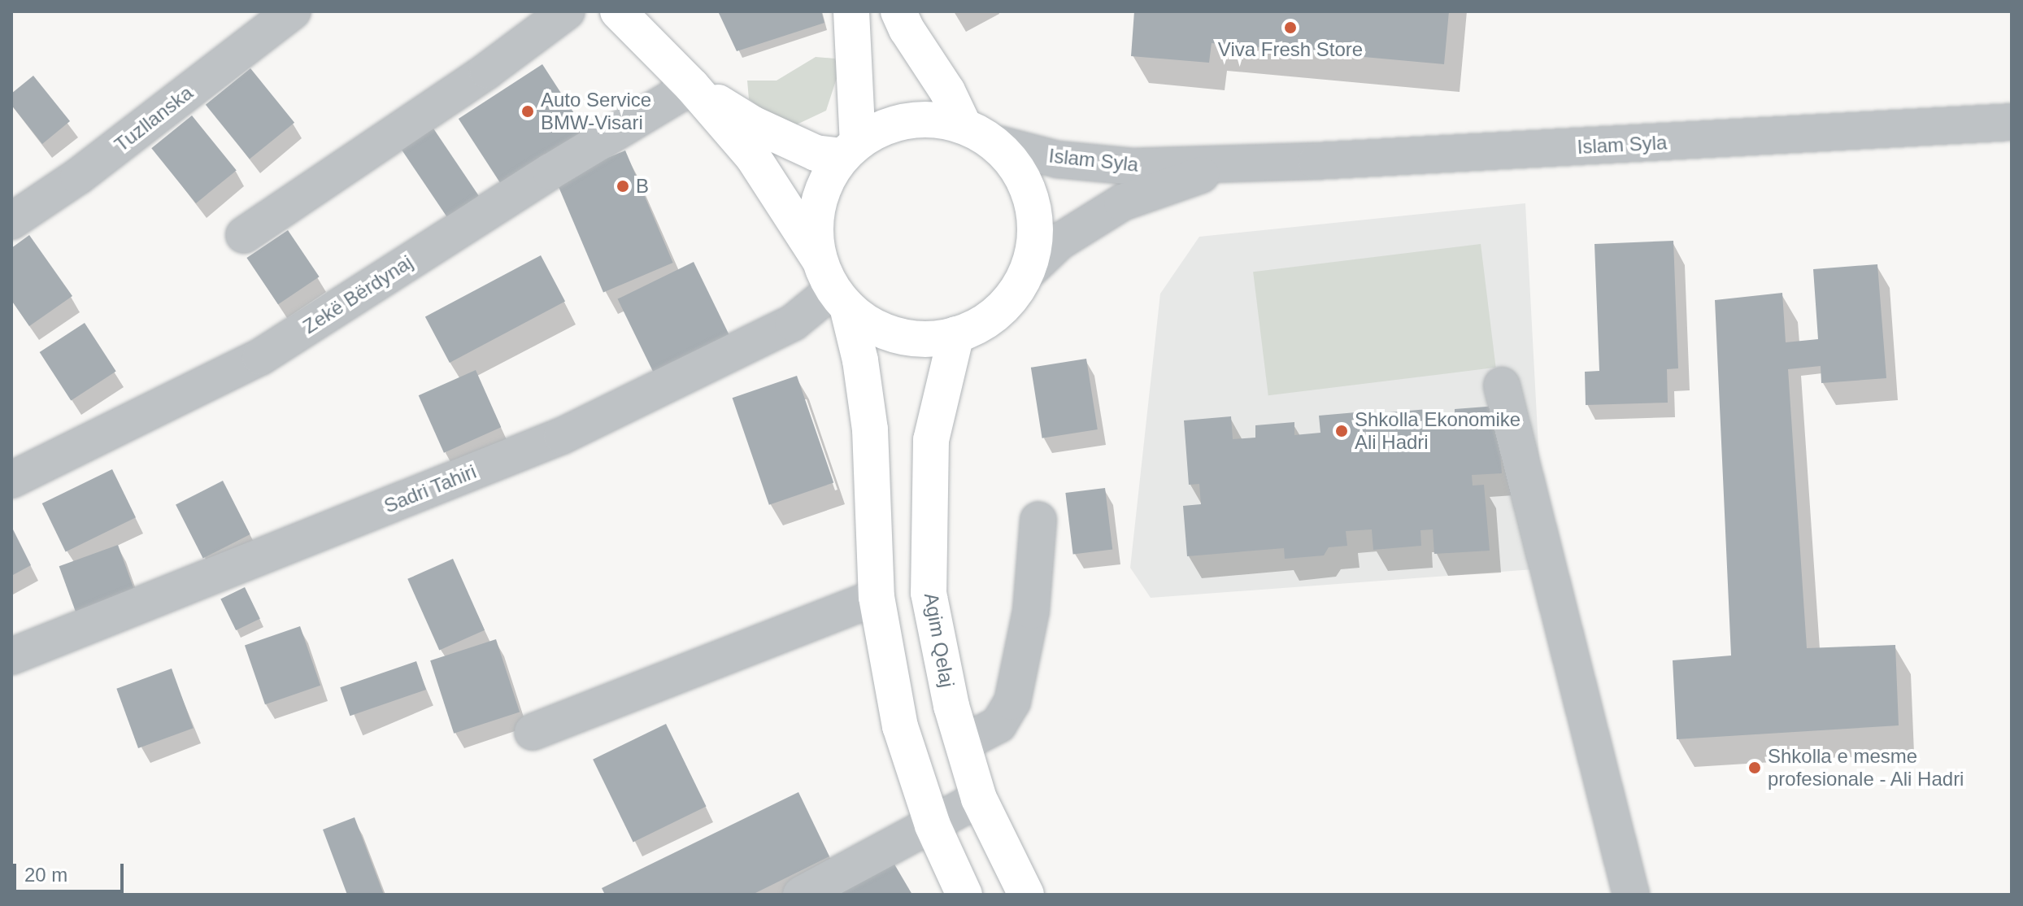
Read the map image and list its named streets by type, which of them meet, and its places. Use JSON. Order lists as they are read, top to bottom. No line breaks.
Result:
{"streets":{"main road":["Agim Qelaj"],"street":["Tuzllanska","Islam Syla","Zekë Bërdynaj","Sadri Tahiri"]},"crossings":[["Islam Syla","Sadri Tahiri"],["Islam Syla","Agim Qelaj"],["Sadri Tahiri","Agim Qelaj"]],"places":["Viva Fresh Store","Auto Service BMW-Visari","B","Shkolla Ekonomike Ali Hadri","Shkolla e mesme profesionale - Ali Hadri"],"scale_bar":"20 m"}
